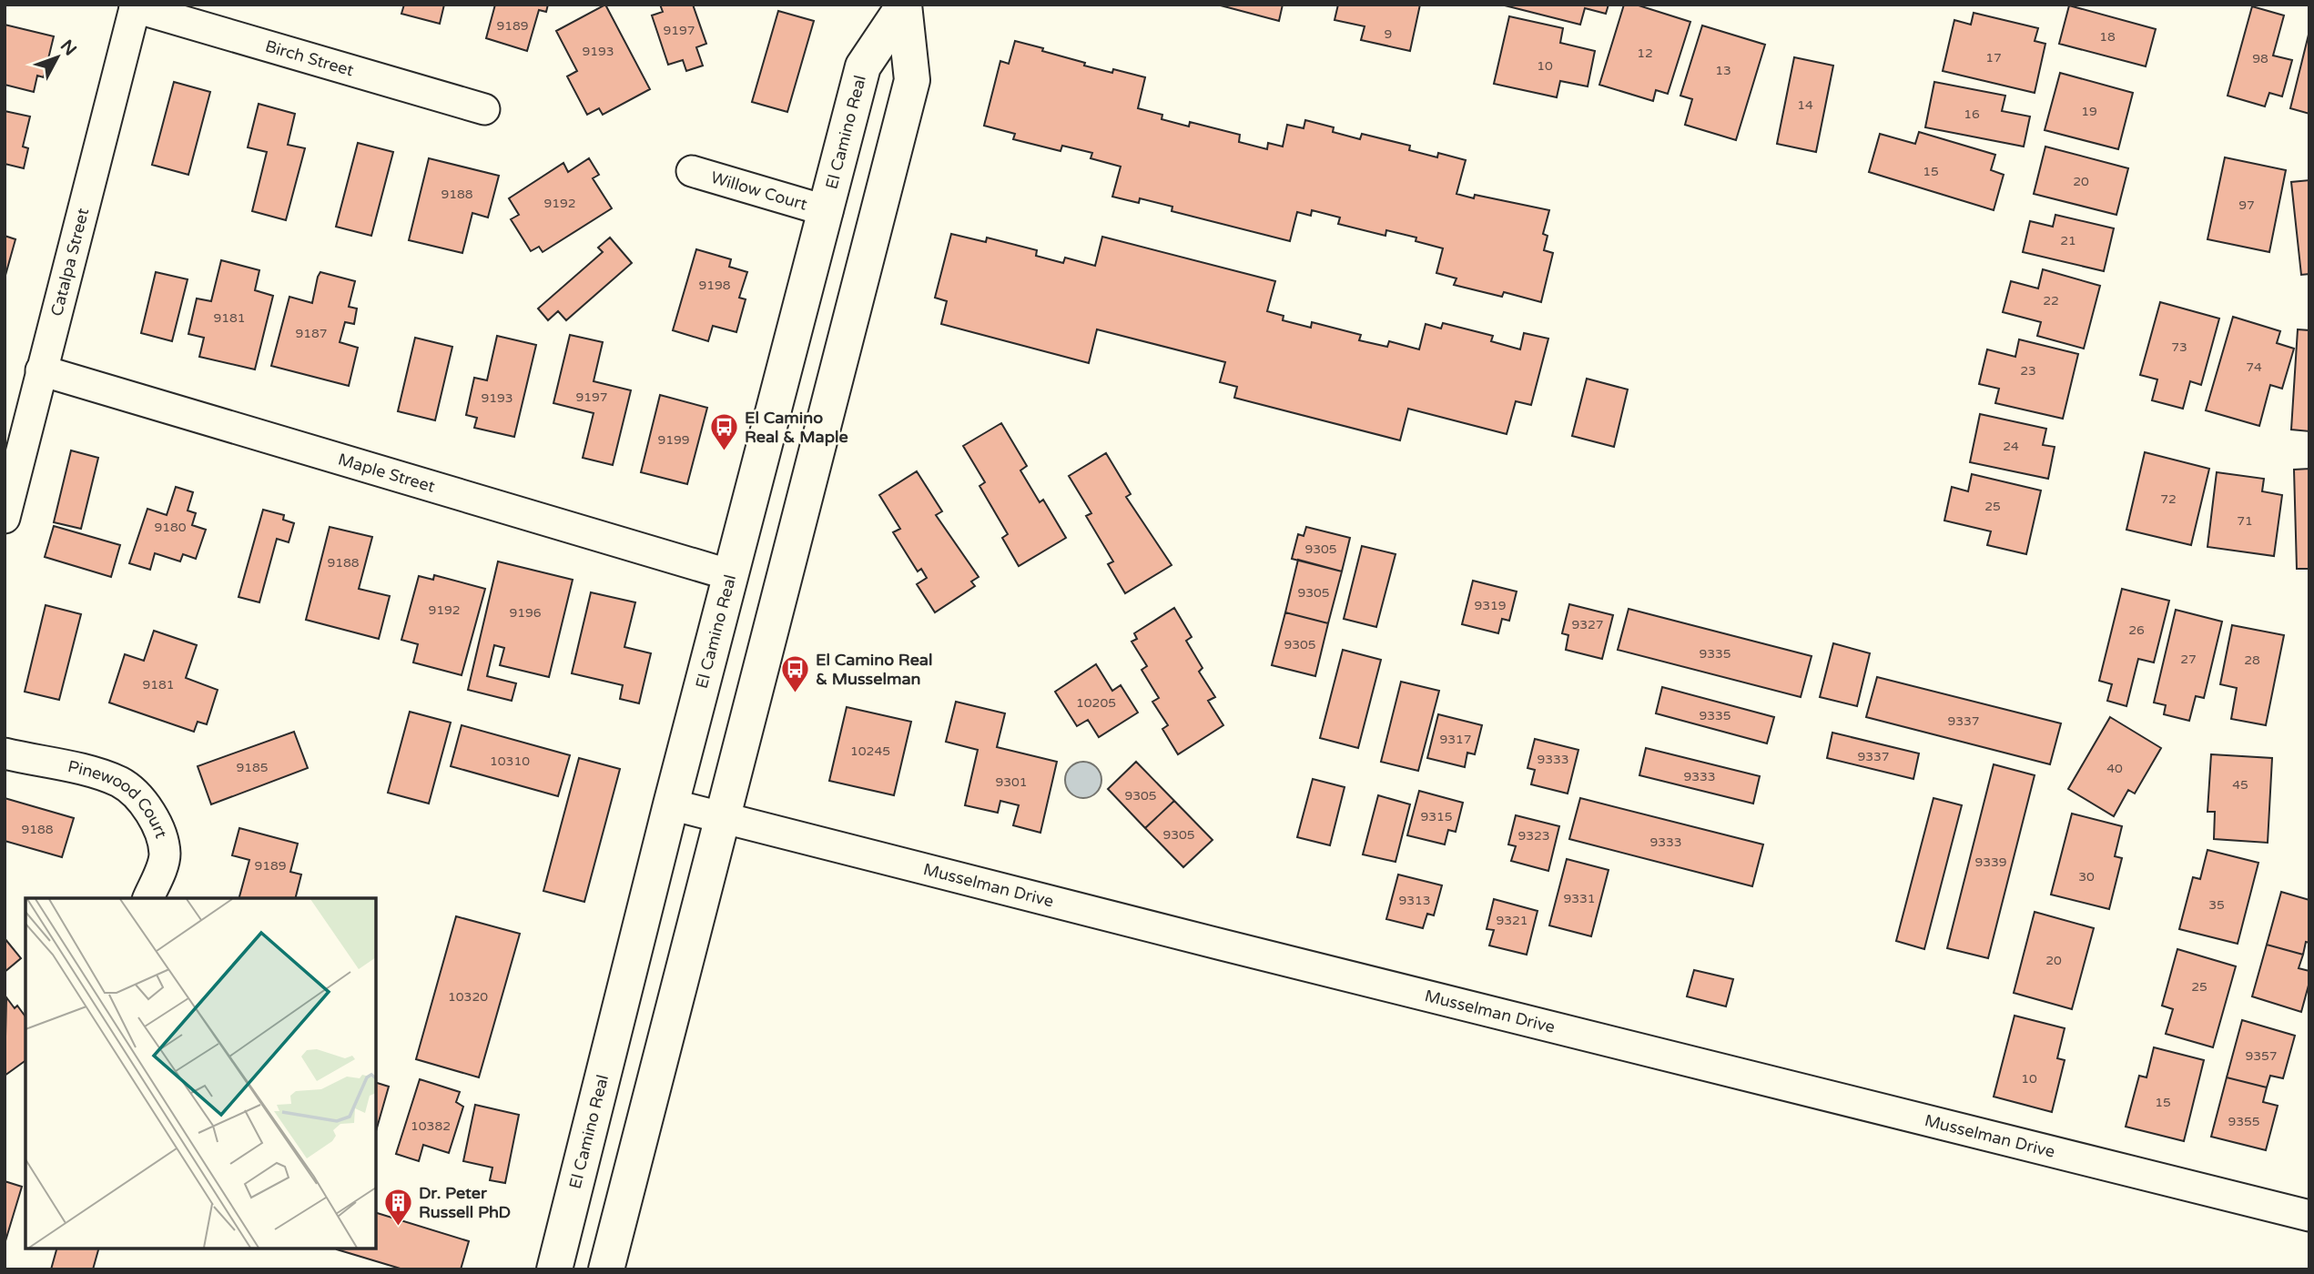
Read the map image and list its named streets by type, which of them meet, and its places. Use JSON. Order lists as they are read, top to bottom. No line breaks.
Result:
{"streets":{"main road":["El Camino Real"],"street":["Birch Street","Willow Court","Catalpa Street","Maple Street","Pinewood Court","Musselman Drive"]},"crossings":[["Birch Street","Catalpa Street"],["El Camino Real","Willow Court"],["El Camino Real","Maple Street"],["El Camino Real","Musselman Drive"],["Catalpa Street","Maple Street"]],"places":{"bus stop":["El Camino Real & Maple","El Camino Real & Musselman"],"building":["Dr. Peter Russell PhD"]},"house_numbers":["9189","9197","9","18","9193","12","17","98","10","13","14","19","16","15","20","9188","9192","97","21","9198","22","9181","9187","73","74","23","9197","9193","9199","24","72","25","71","9180","9305","9188","9305","9319","9192","9196","9327","26","9305","9335","27","28","9181","10205","9335","9337","9317","10245","9337","9333","10310","9185","40","9333","9301","45","9305","9315","9188","9305","9323","9333","9339","9189","30","9331","9313","35","9321","20","25","10320","9357","10","15","9355","10382"],"north":"top right"}
